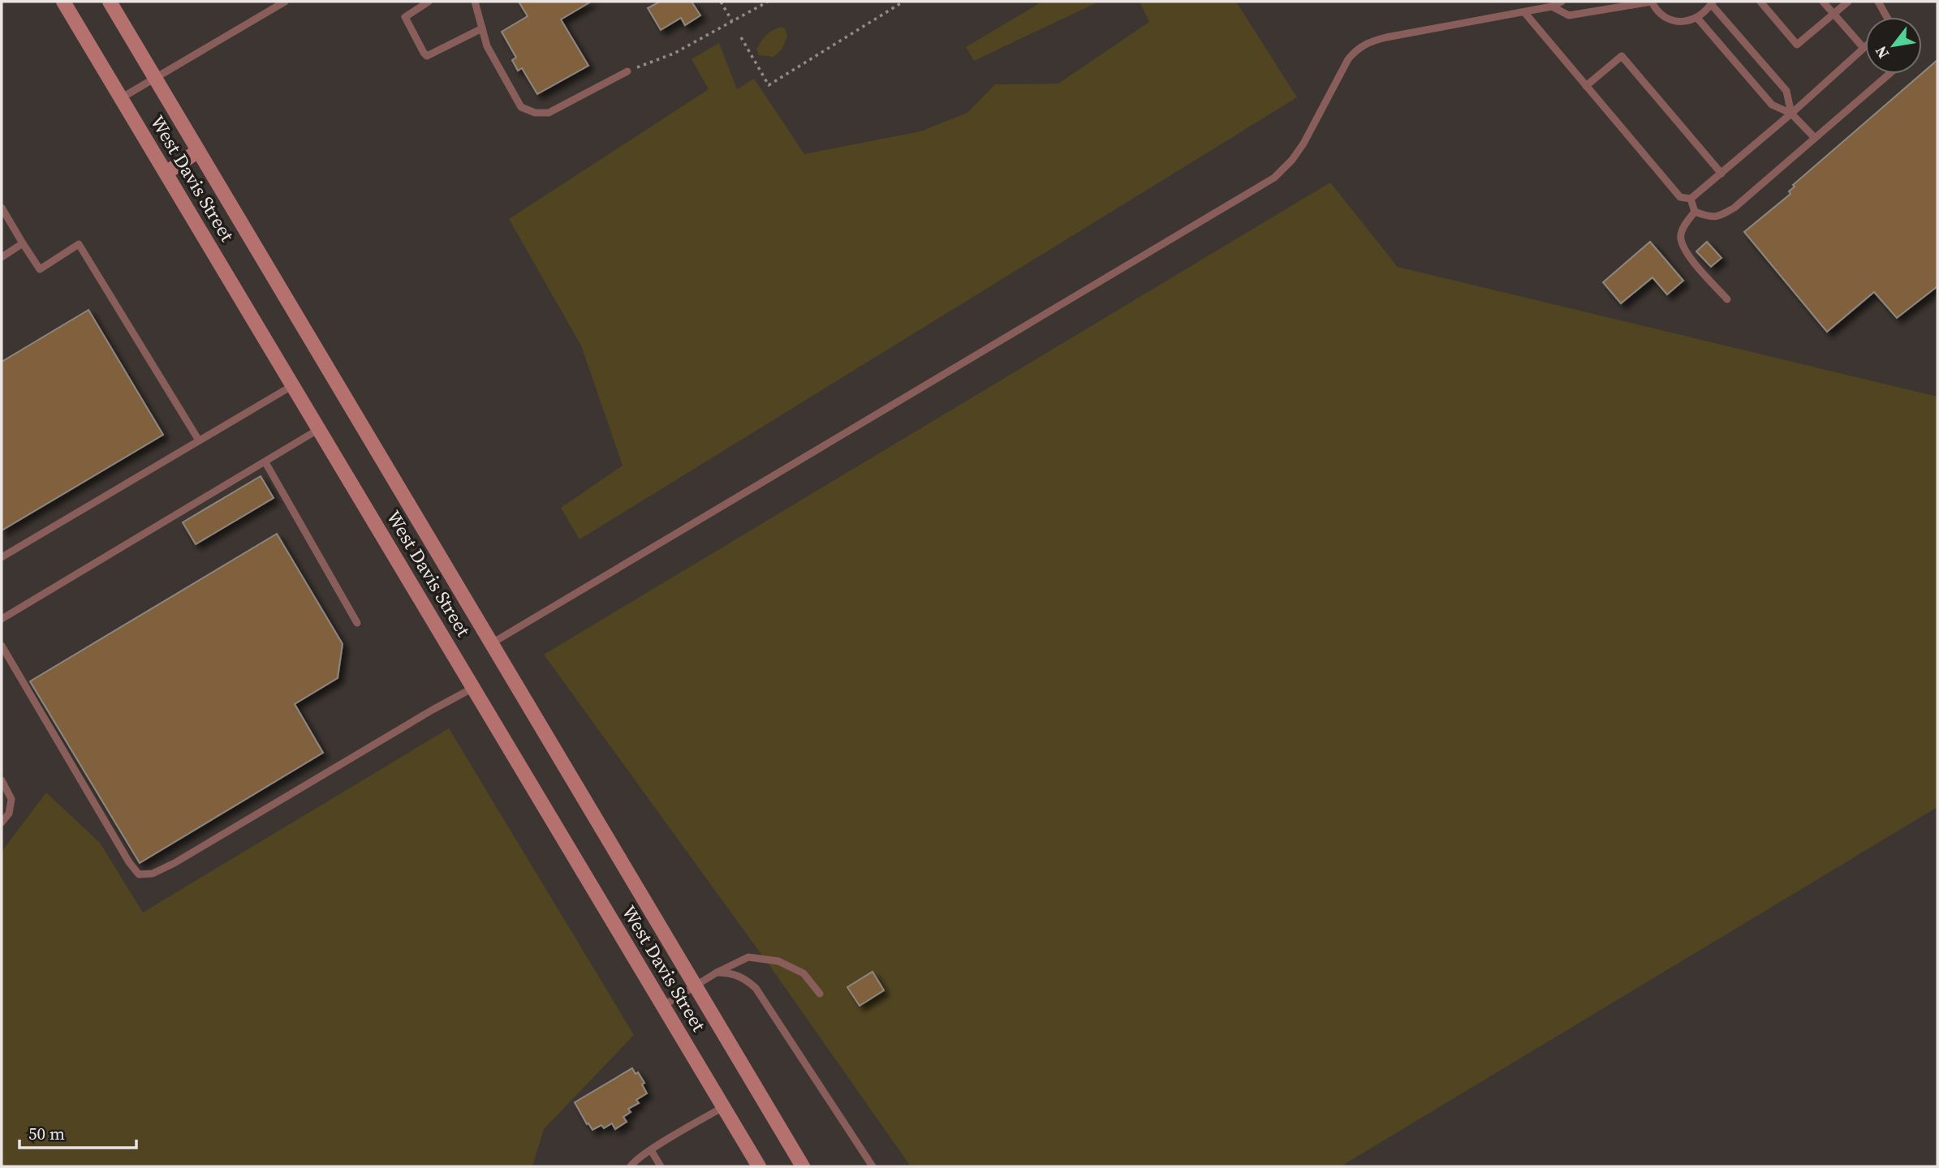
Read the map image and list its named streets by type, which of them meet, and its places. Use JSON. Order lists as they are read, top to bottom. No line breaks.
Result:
{"streets":{"main road":["West Davis Street"]},"scale_bar":"50 m","north":"bottom left"}
